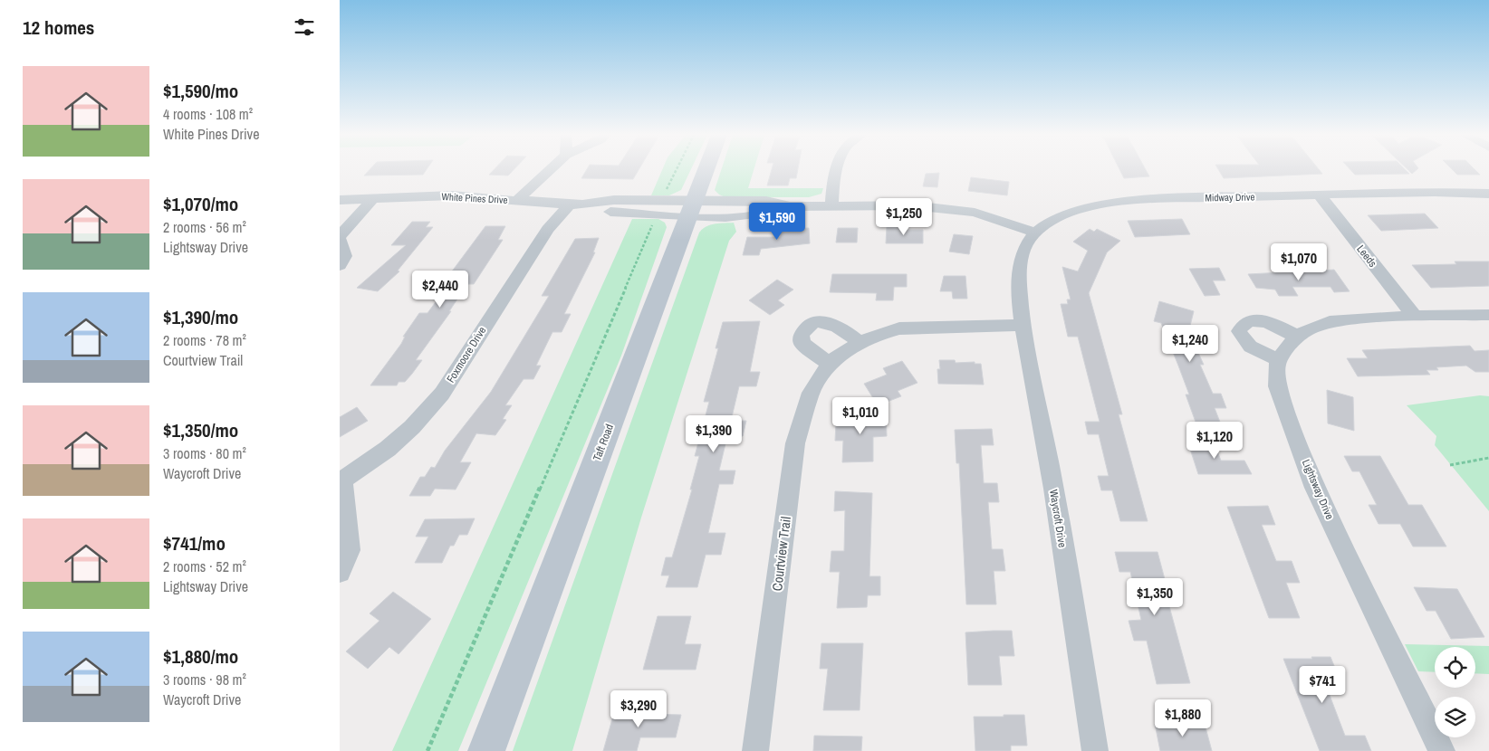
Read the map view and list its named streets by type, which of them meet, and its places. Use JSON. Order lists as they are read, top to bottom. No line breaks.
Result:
{"streets":{"street":["Midway Drive","White Pines Drive","Leeds","Foxmoore Drive","Taft Road","Lightsway Drive","Waycroft Drive","Courtview Trail"]},"crossings":[["Midway Drive","White Pines Drive"],["Midway Drive","Leeds"],["Midway Drive","Waycroft Drive"],["White Pines Drive","Foxmoore Drive"],["White Pines Drive","Taft Road"],["Leeds","Lightsway Drive"],["Waycroft Drive","Courtview Trail"]],"page":{"heading":"12 homes","list":[{"name":"$1,590/mo","note":"4 rooms · 108 m² · White Pines Drive"},{"name":"$1,070/mo","note":"2 rooms · 56 m² · Lightsway Drive"},{"name":"$1,390/mo","note":"2 rooms · 78 m² · Courtview Trail"},{"name":"$1,350/mo","note":"3 rooms · 80 m² · Waycroft Drive"},{"name":"$741/mo","note":"2 rooms · 52 m² · Lightsway Drive"},{"name":"$1,880/mo","note":"3 rooms · 98 m² · Waycroft Drive"}],"price":["$1,250","$1,590","$1,070","$2,440","$1,240","$1,010","$1,390","$1,120","$1,350","$741","$3,290","$1,880"]}}
